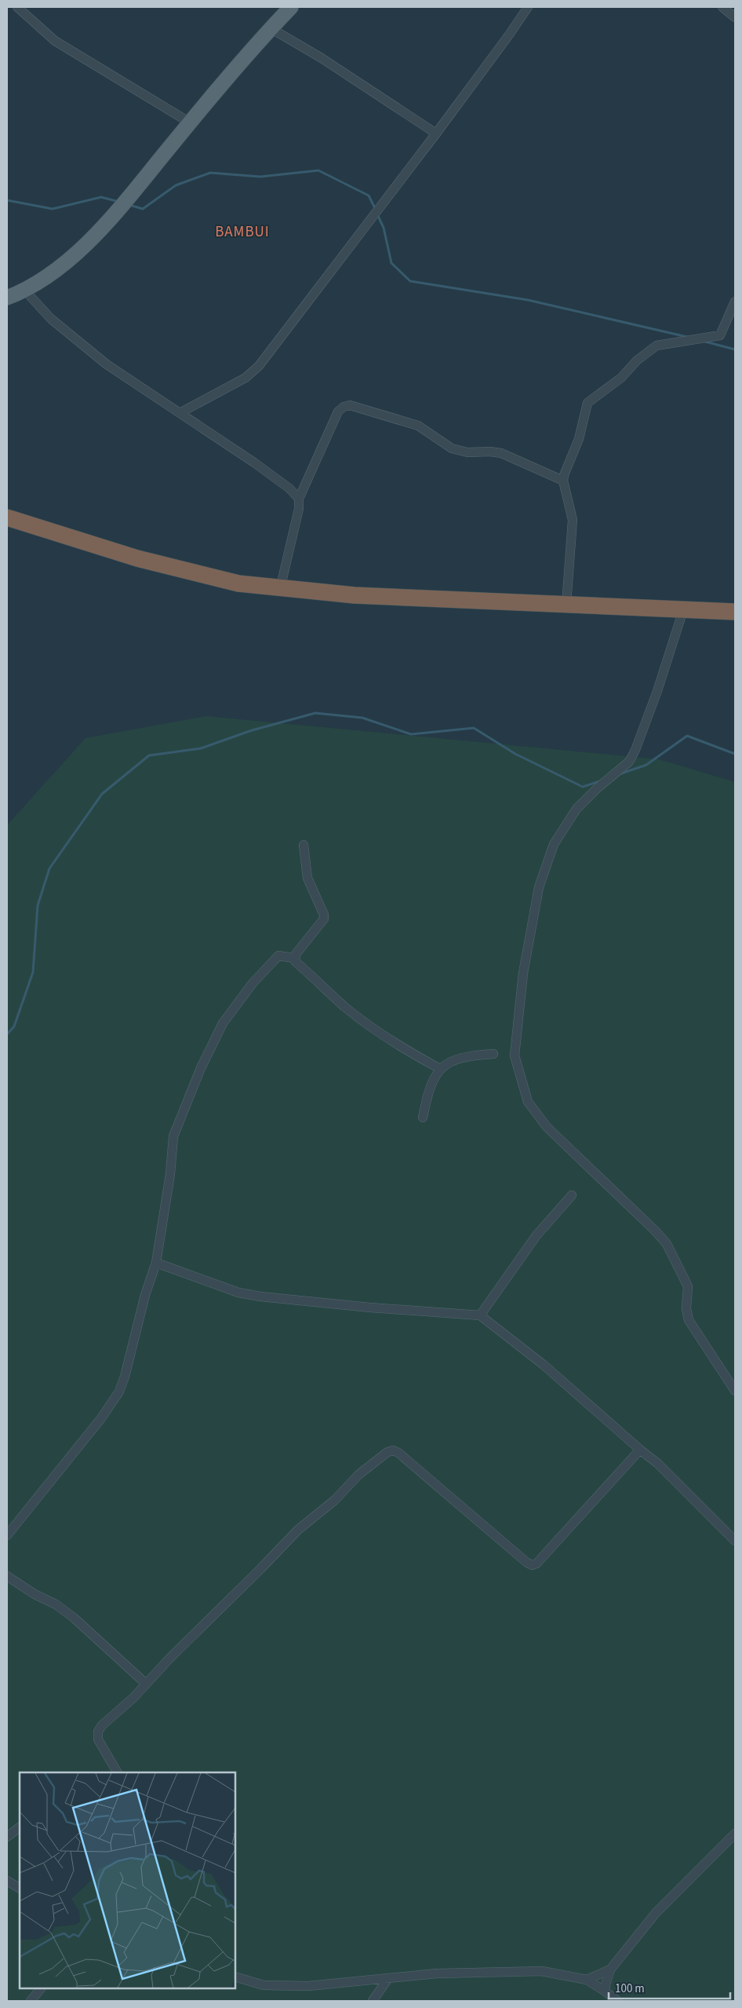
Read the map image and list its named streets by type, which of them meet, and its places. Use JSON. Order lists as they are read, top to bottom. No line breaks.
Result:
{"districts":["BAMBUI"],"scale_bar":"100 m"}
